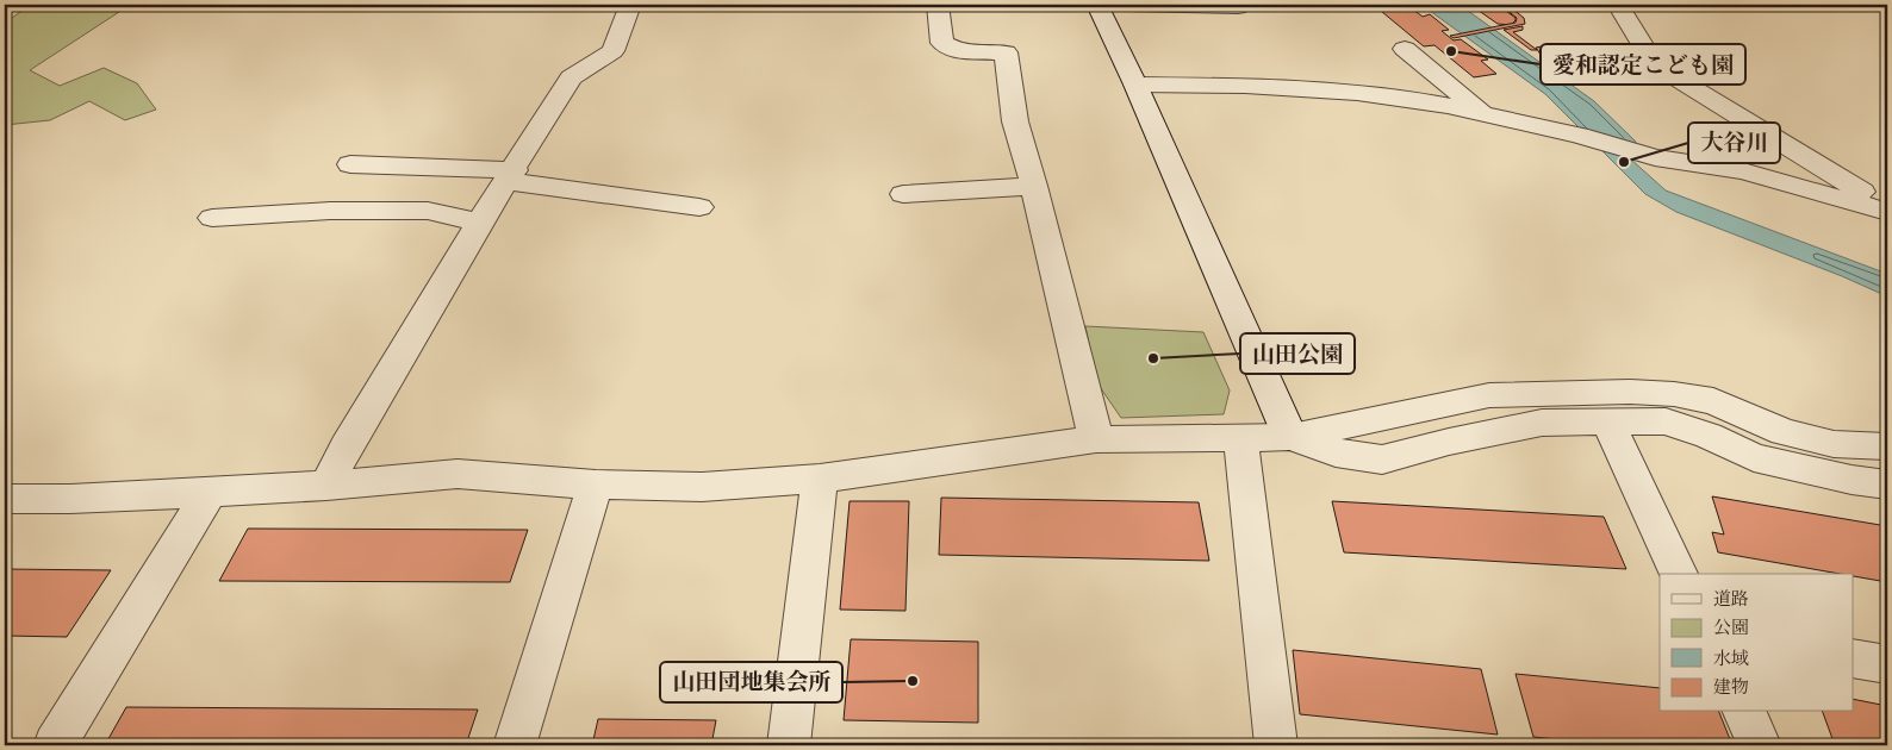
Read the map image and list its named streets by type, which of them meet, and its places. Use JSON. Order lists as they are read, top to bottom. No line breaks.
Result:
{"places":["愛和認定こども園","大谷川","山田公園","山田団地集会所"],"legend":["道路","公園","水域","建物"]}
